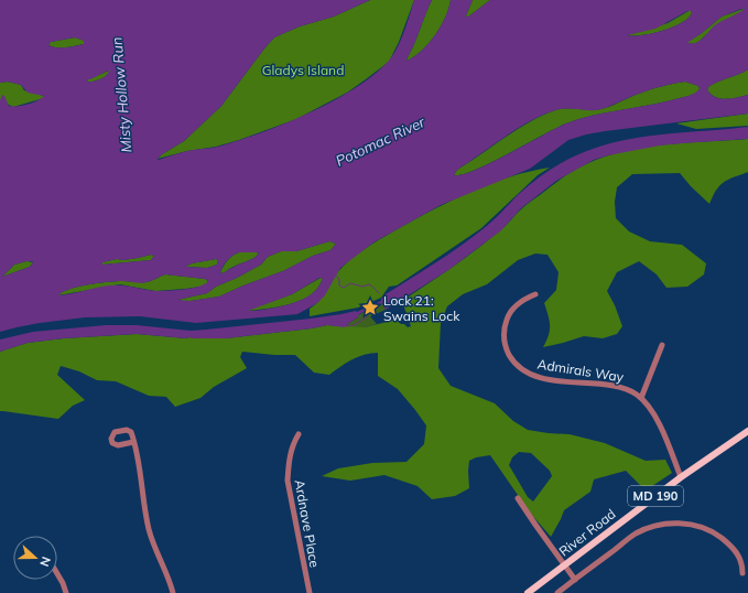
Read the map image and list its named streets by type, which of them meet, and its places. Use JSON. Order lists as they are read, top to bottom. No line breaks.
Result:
{"streets":{"main road":["MD 190","River Road"],"street":["Admirals Way","Ardnave Place"]},"crossings":[["Admirals Way","River Road"]],"water":["Misty Hollow Run","Potomac River"],"parks":["Gladys Island"],"places":{"place":["Lock 21: Swains Lock"]},"north":"right"}
